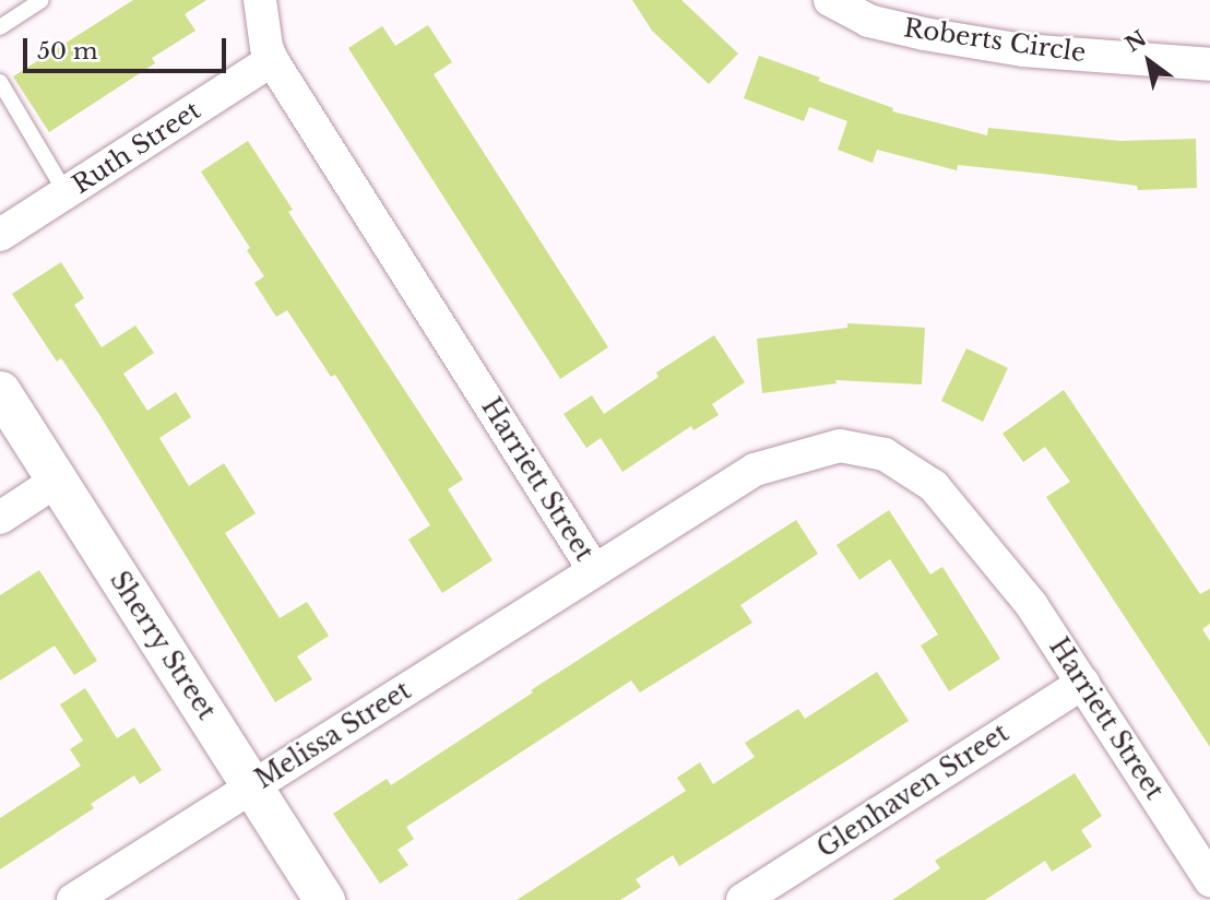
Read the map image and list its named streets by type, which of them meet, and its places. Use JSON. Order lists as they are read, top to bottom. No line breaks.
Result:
{"streets":{"street":["Roberts Circle","Ruth Street","Harriett Street","Sherry Street","Melissa Street","Glenhaven Street"]},"crossings":[["Ruth Street","Harriett Street"],["Harriett Street","Melissa Street"],["Harriett Street","Glenhaven Street"],["Sherry Street","Melissa Street"]],"scale_bar":"50 m","north":"top left"}
